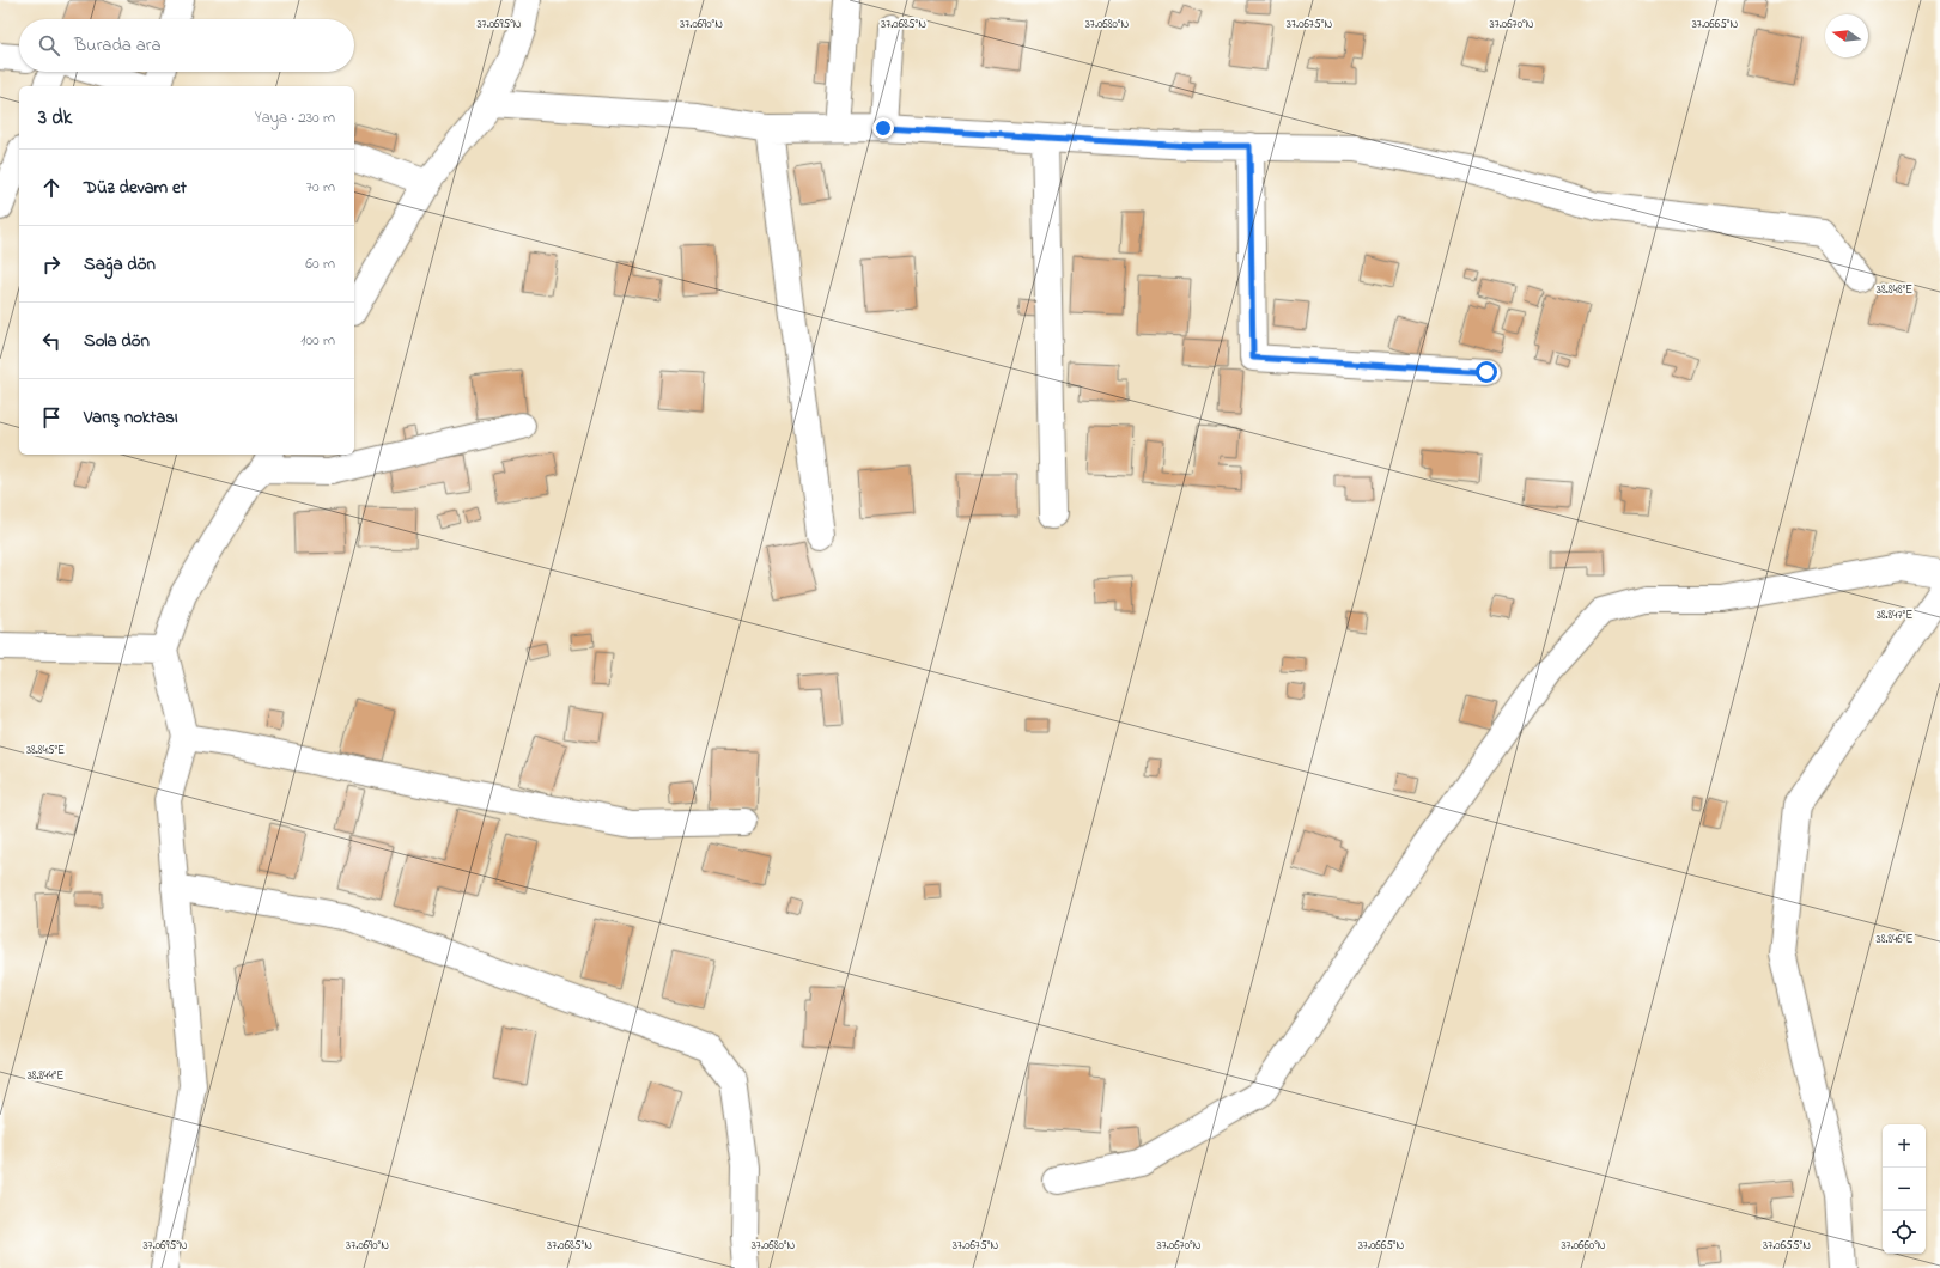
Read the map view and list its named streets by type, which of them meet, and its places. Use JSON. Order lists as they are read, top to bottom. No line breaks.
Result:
{"north":"left","page":{"search":"Burada ara","heading":["3 dk","Yaya · 230 m"],"list":[["Düz devam et","70 m"],["Sağa dön","60 m"],["Sola dön","100 m"],"Varış noktası"],"map_buttons":["+","−"]},"coordinates":["37.0695°N","37.0690°N","37.0685°N","37.0680°N","37.0675°N","37.0670°N","37.0665°N","38.848°E","38.847°E","38.845°E","38.846°E","38.844°E","37.0660°N","37.0655°N"]}
